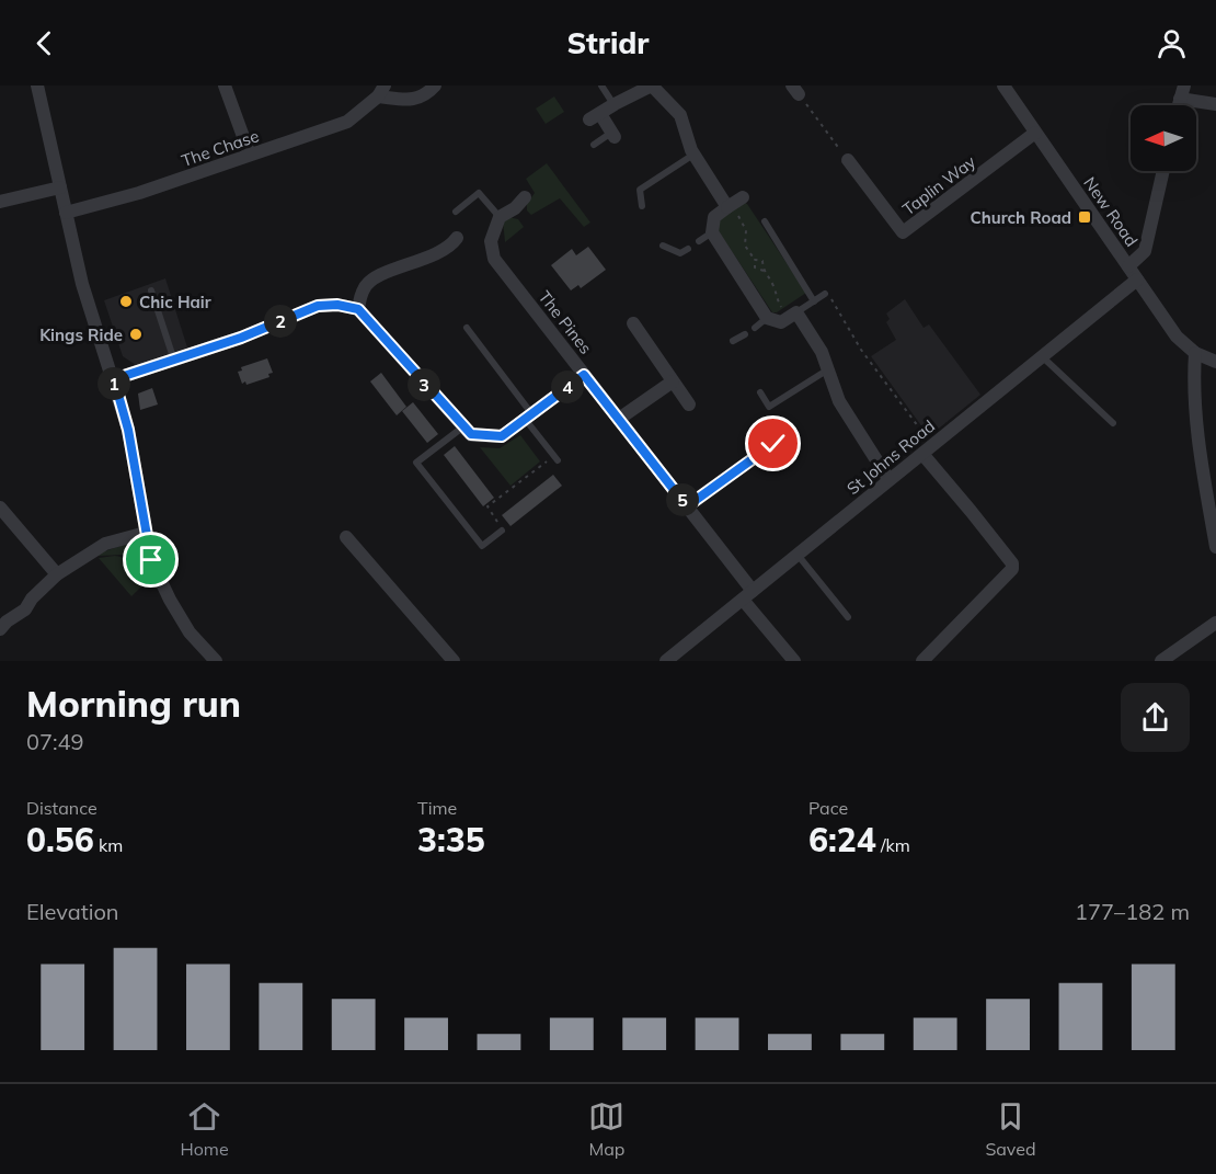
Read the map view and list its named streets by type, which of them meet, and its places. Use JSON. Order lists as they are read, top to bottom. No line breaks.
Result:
{"streets":{"street":["The Chase","Taplin Way","New Road","The Pines","St Johns Road"]},"crossings":[["Taplin Way","New Road"],["New Road","St Johns Road"],["The Pines","St Johns Road"]],"places":{"transit":["Church Road"],"other":["Chic Hair","Kings Ride"]},"north":"left","page":{"header":"Stridr","pins":["2","1","3","4","5"],"heading":["Morning run","07:49"],"stats":[["Distance","0.56 km"],["Time","3:35"],["Pace","6:24 /km"]],"chart":["Elevation","177–182 m"],"tabs":["Home","Map","Saved"]}}
